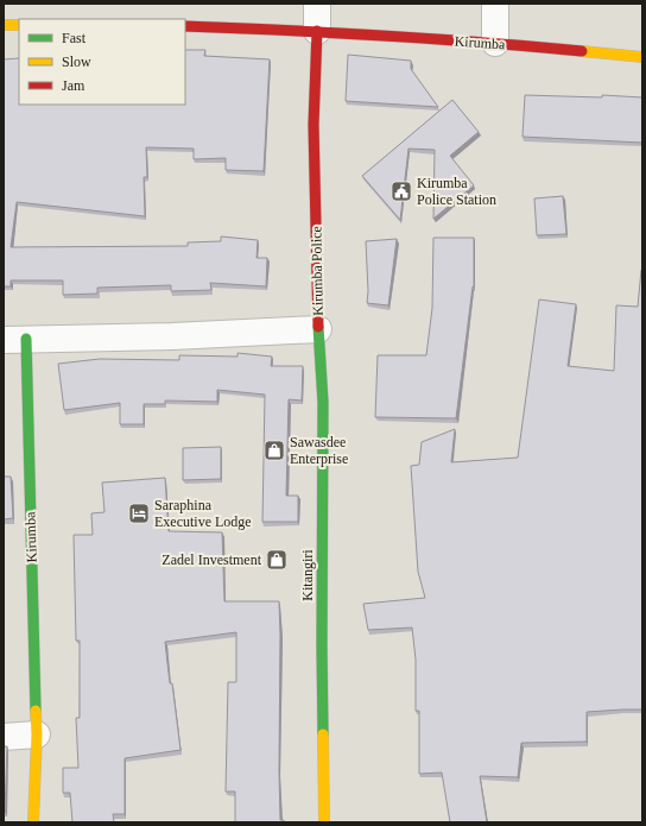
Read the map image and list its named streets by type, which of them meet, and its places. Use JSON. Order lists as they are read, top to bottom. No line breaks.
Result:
{"streets":{"street":["Kirumba","Kirumba Police","Kitangiri"]},"crossings":[["Kirumba","Kirumba Police"],["Kirumba Police","Kitangiri"]],"places":{"public building":["Kirumba Police Station"],"shop":["Sawasdee Enterprise","Zadel Investment"],"hotel":["Saraphina Executive Lodge"]},"legend":["Fast","Slow","Jam"]}
